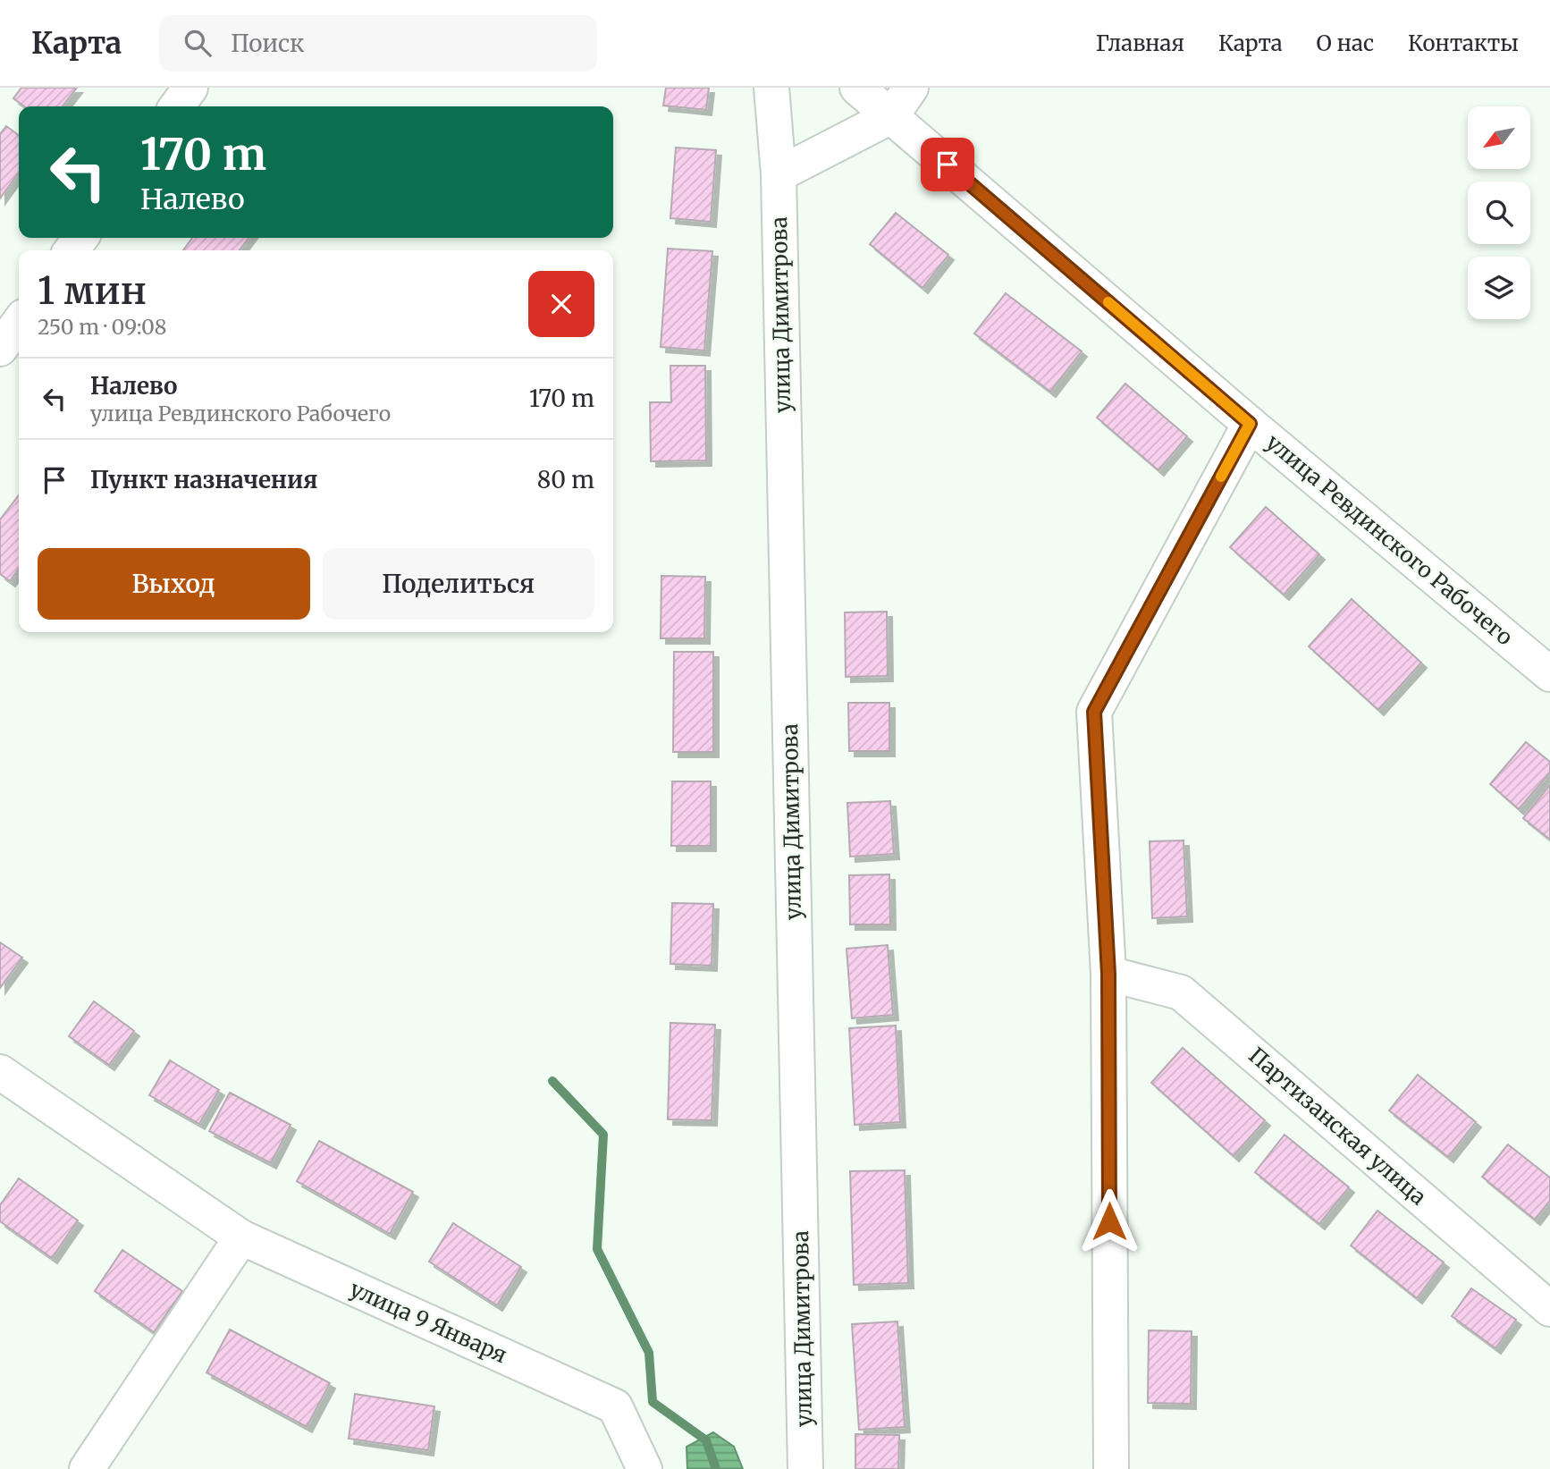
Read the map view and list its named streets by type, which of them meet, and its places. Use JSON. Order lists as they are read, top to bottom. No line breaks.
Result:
{"streets":{"street":["улица Димитрова","улица Ревдинского Рабочего","Партизанская улица","улица 9 Января"]},"north":"bottom left","page":{"header":"Карта","search":"Поиск","nav":["Главная","Карта","О нас","Контакты"],"turn":["170 m","Налево"],"heading":["1 мин","250 m · 09:08"],"list":[{"name":"Налево","note":"улица Ревдинского Рабочего","value":"170 m"},{"name":"Пункт назначения","value":"80 m"}],"buttons":["Выход","Поделиться"]}}
